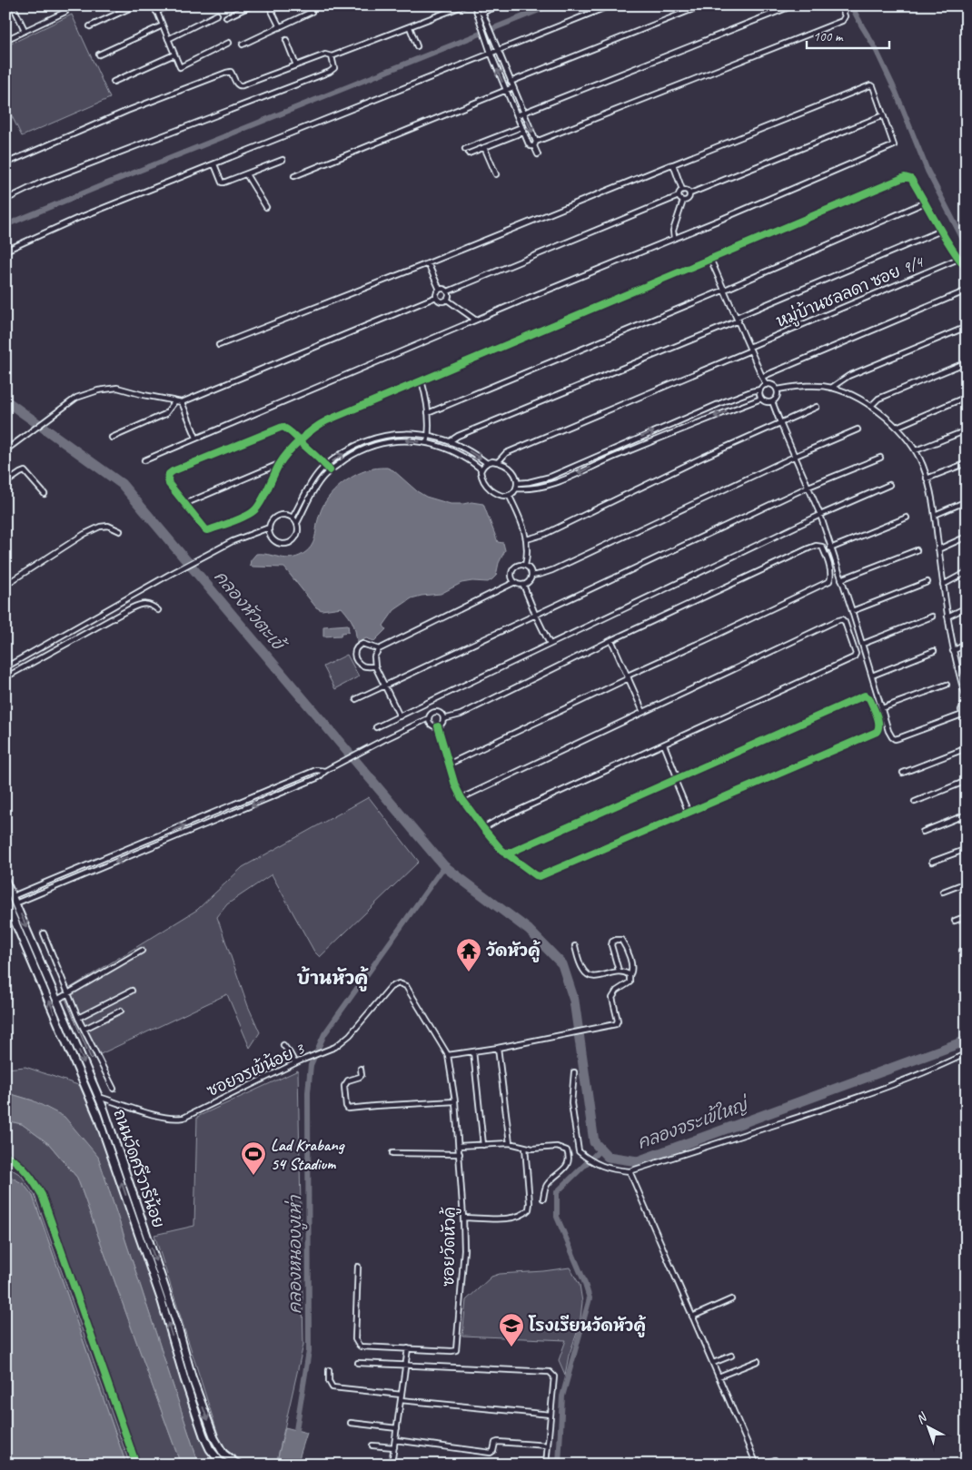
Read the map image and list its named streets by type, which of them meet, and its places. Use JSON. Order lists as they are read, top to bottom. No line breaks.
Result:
{"streets":{"main road":["ถนนวัดศรีวารีน้อย"],"street":["หมู่บ้านชลลดา ซอย 9/4","ซอยจรเข้น้อย 3","ซอยวัดหัวคู้"]},"crossings":[["ซอยจรเข้น้อย 3","ถนนวัดศรีวารีน้อย"],["ซอยจรเข้น้อย 3","ซอยวัดหัวคู้"]],"districts":["บ้านหัวคู้"],"water":["คลองหัวตะเข้","คลองจระเข้ใหญ่","คลองหนองงูเห่า"],"places":{"temple":["วัดหัวคู้"],"sports":["Lad Krabang 54 Stadium"],"school or university":["โรงเรียนวัดหัวคู้"]},"scale_bar":"100 m","north":"top left"}
